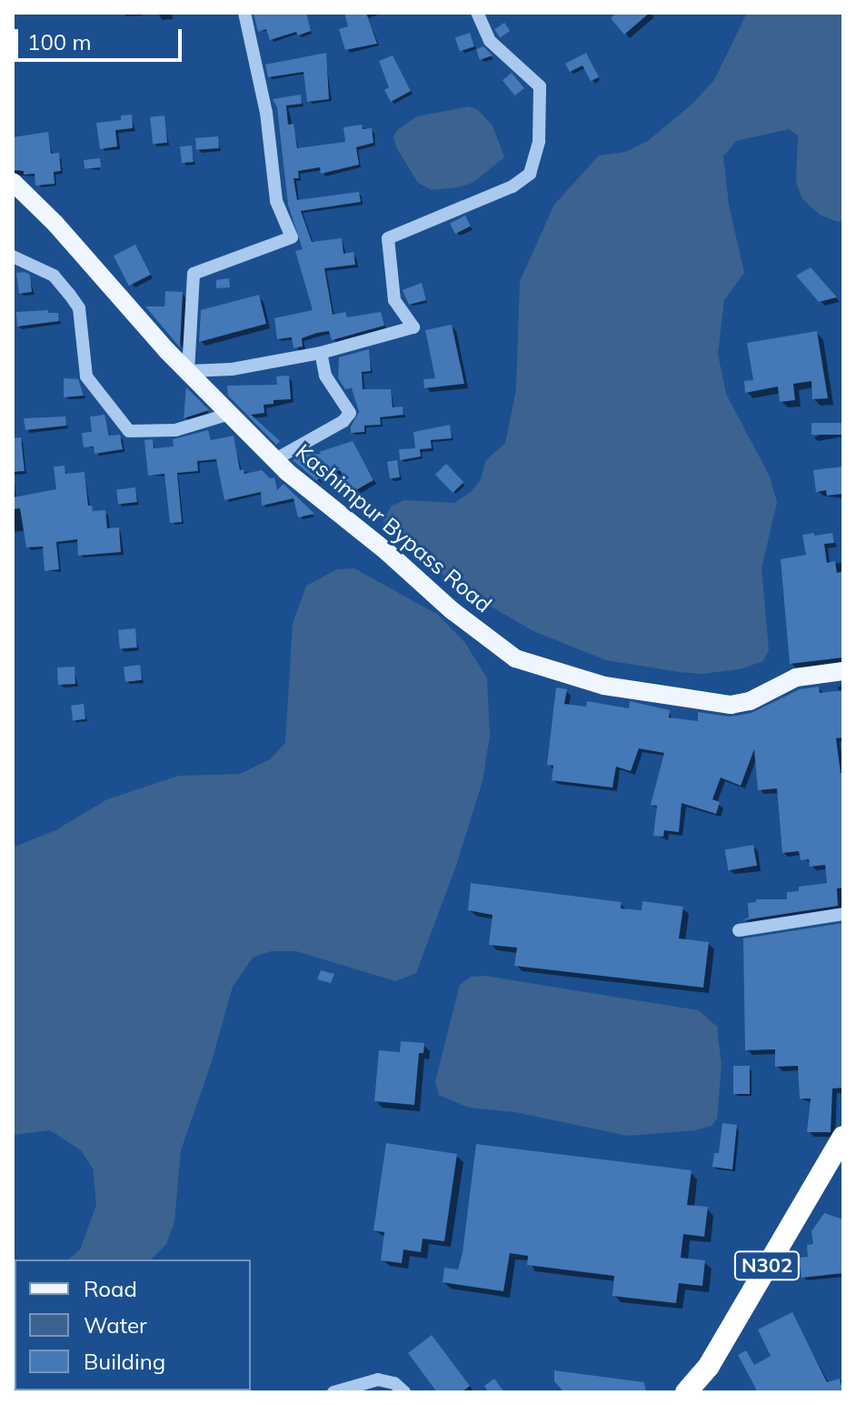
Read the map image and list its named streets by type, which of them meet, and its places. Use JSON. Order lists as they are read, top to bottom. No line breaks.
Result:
{"streets":{"highway":["N302"],"main road":["Kashimpur Bypass Road"]},"legend":["Road","Water","Building"],"scale_bar":"100 m"}
